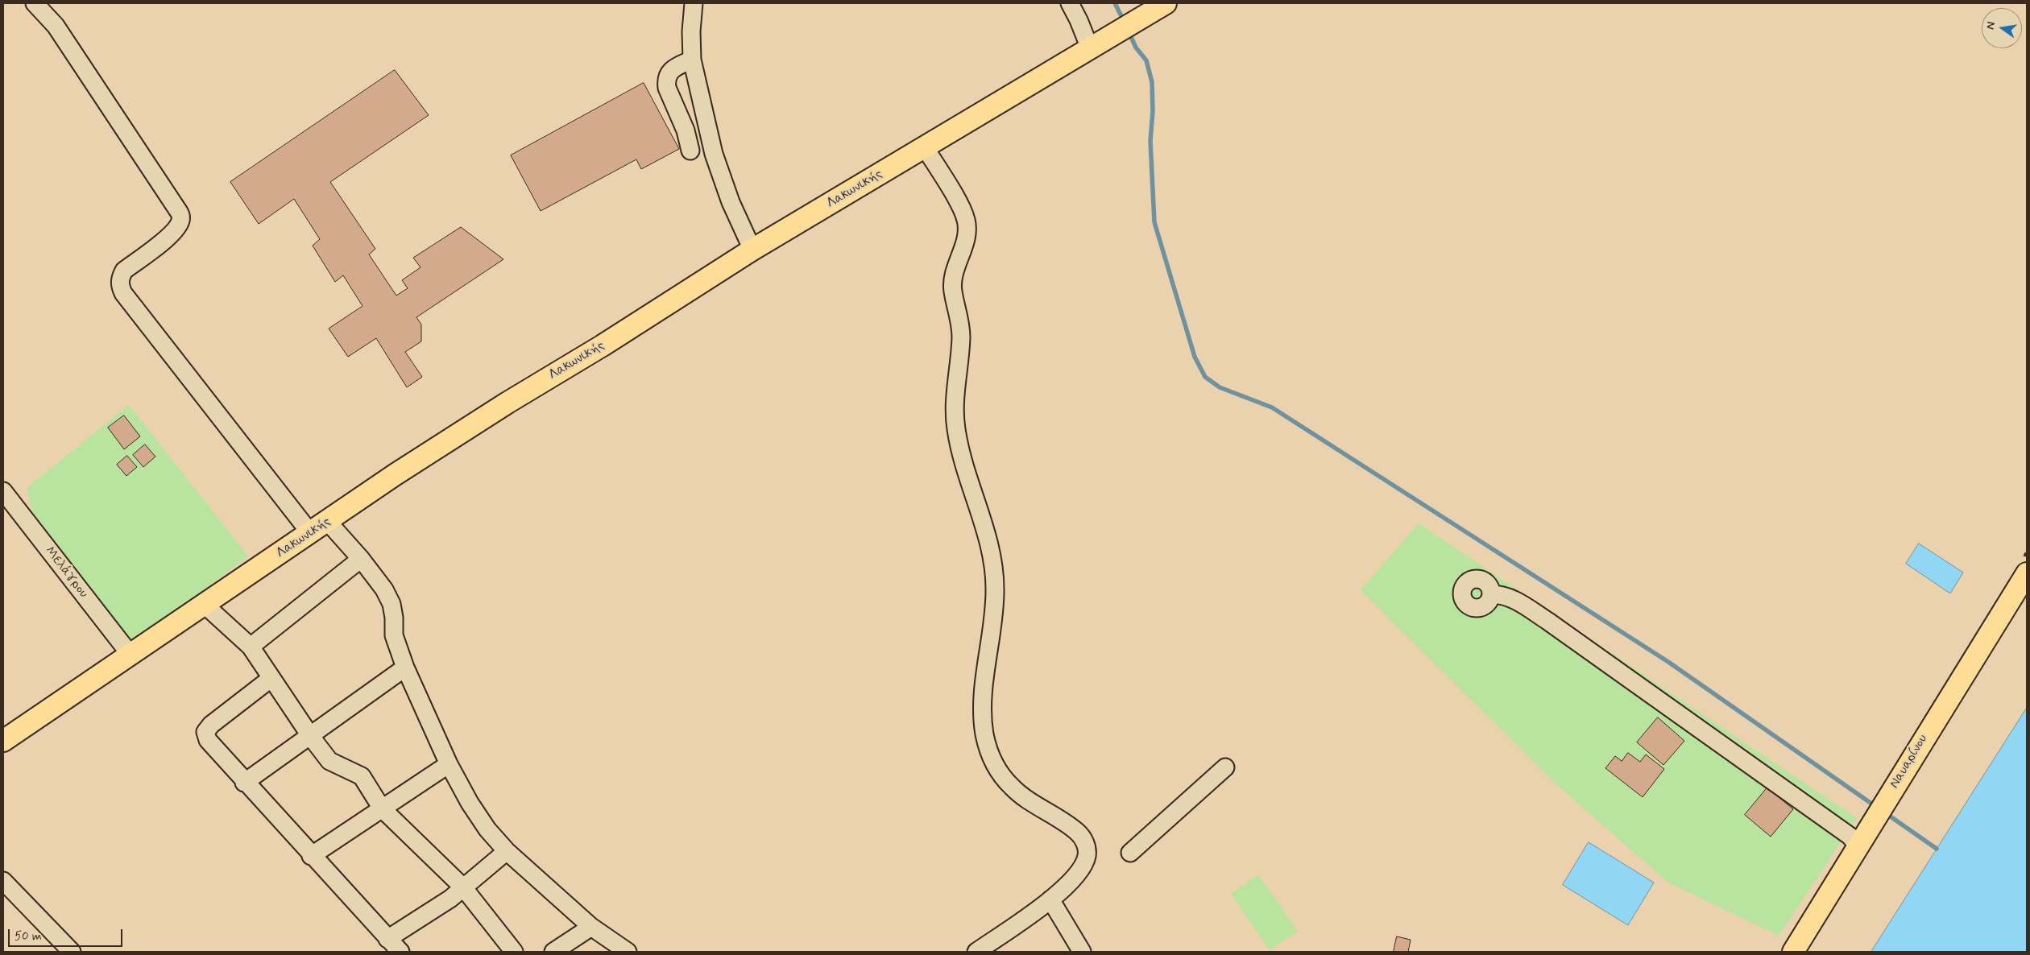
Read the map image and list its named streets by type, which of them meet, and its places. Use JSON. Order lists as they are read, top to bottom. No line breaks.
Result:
{"streets":{"main road":["Λακωνικής","Ναυαρίνου"],"street":["Μελάγρου"]},"crossings":[["Λακωνικής","Μελάγρου"]],"scale_bar":"50 m","north":"left"}
